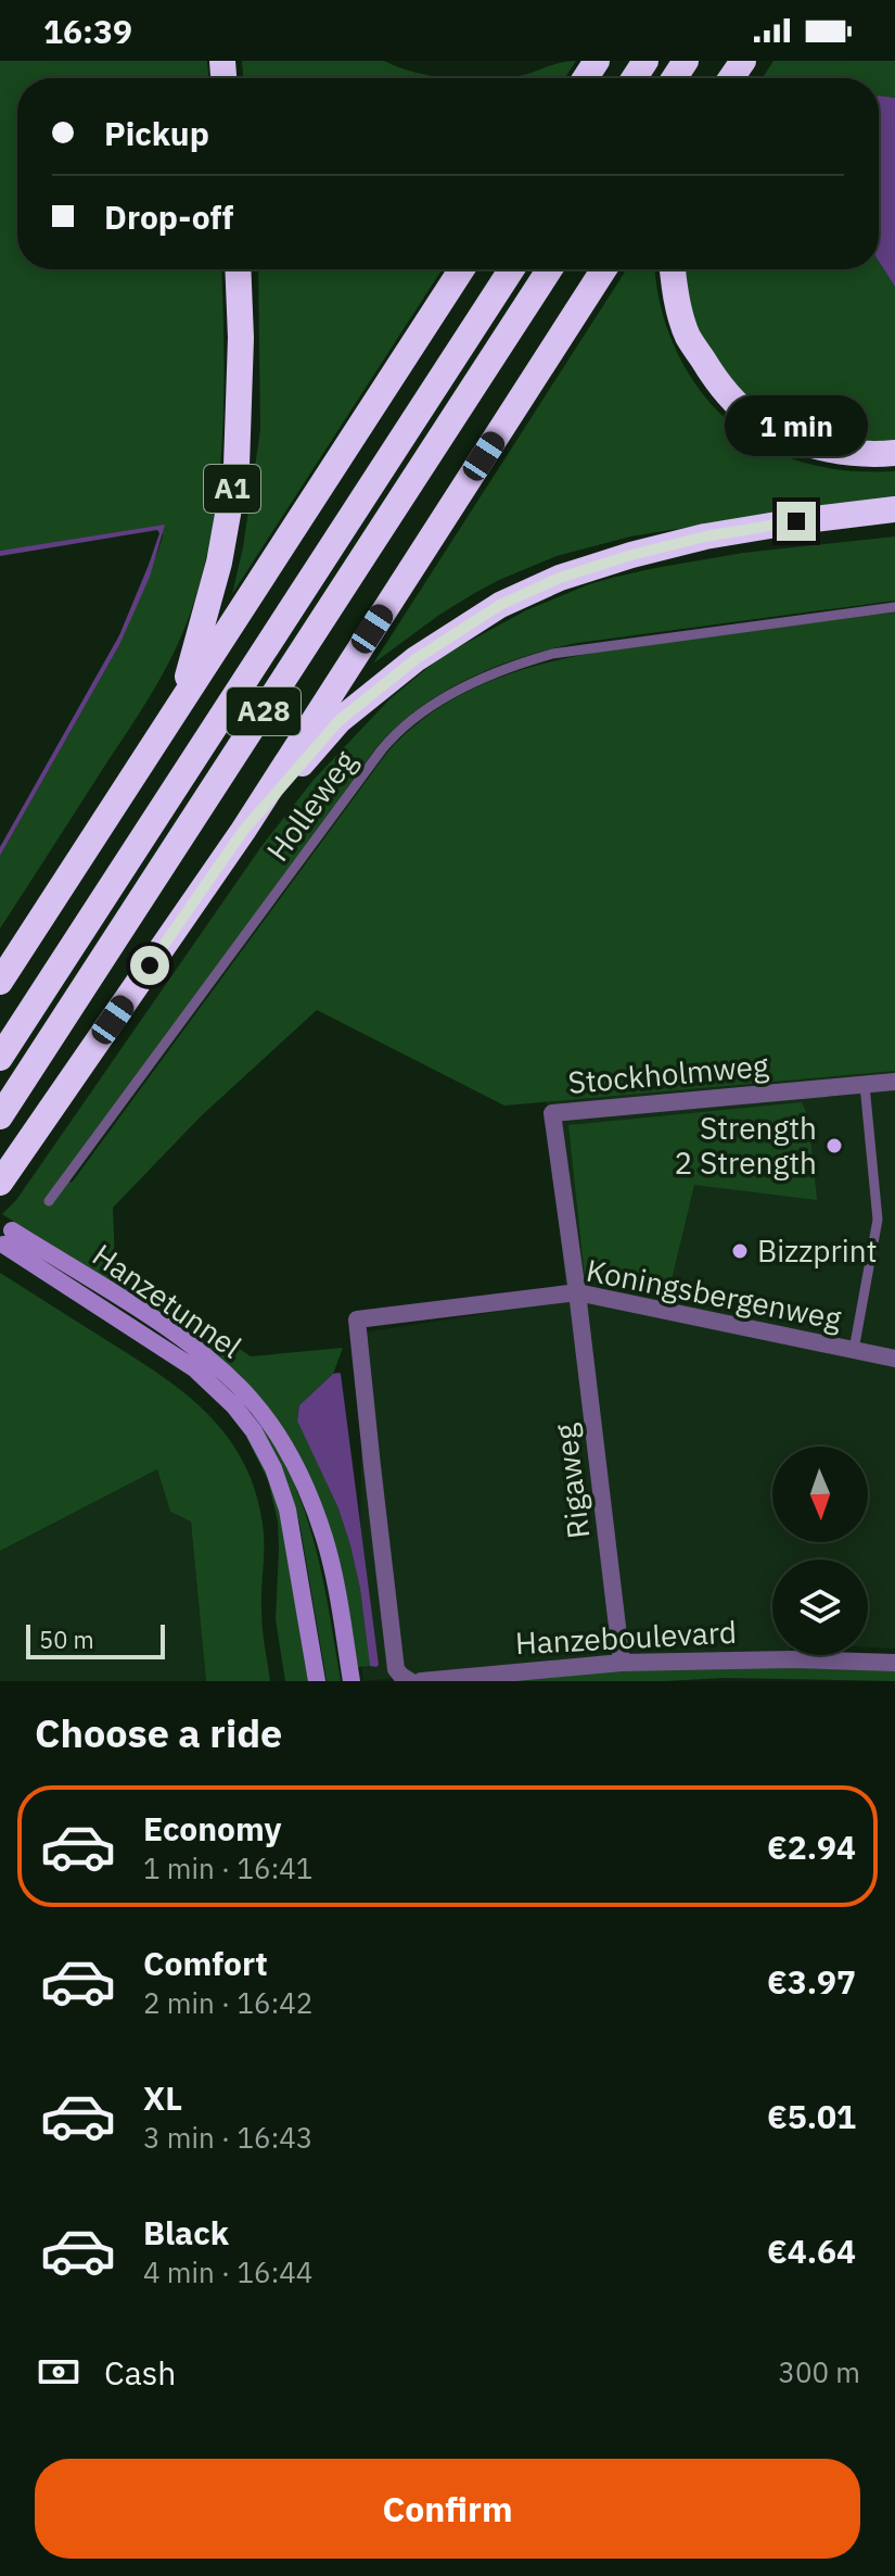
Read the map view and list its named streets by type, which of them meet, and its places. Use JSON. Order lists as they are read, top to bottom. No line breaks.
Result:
{"streets":{"highway":["A1","A28"],"main road":["Hanzetunnel"],"street":["Stockholmweg","Koningsbergenweg","Rigaweg","Hanzeboulevard"],"lane":["Holleweg"]},"crossings":[["A1","A28"],["Stockholmweg","Koningsbergenweg"],["Stockholmweg","Rigaweg"],["Koningsbergenweg","Rigaweg"],["Rigaweg","Hanzeboulevard"]],"places":["Strength 2 Strength","Bizzprint"],"scale_bar":"50 m","north":"bottom","page":{"status":"16:39","banner":["Pickup","Drop-off"],"bubble":"1 min","scale":"50 m","heading":"Choose a ride","list":[{"name":"Economy","note":"1 min · 16:41","value":"€2.94"},{"name":"Comfort","note":"2 min · 16:42","value":"€3.97"},{"name":"XL","note":"3 min · 16:43","value":"€5.01"},{"name":"Black","note":"4 min · 16:44","value":"€4.64"}],"pay":["Cash","300 m"],"buttons":"Confirm"}}
